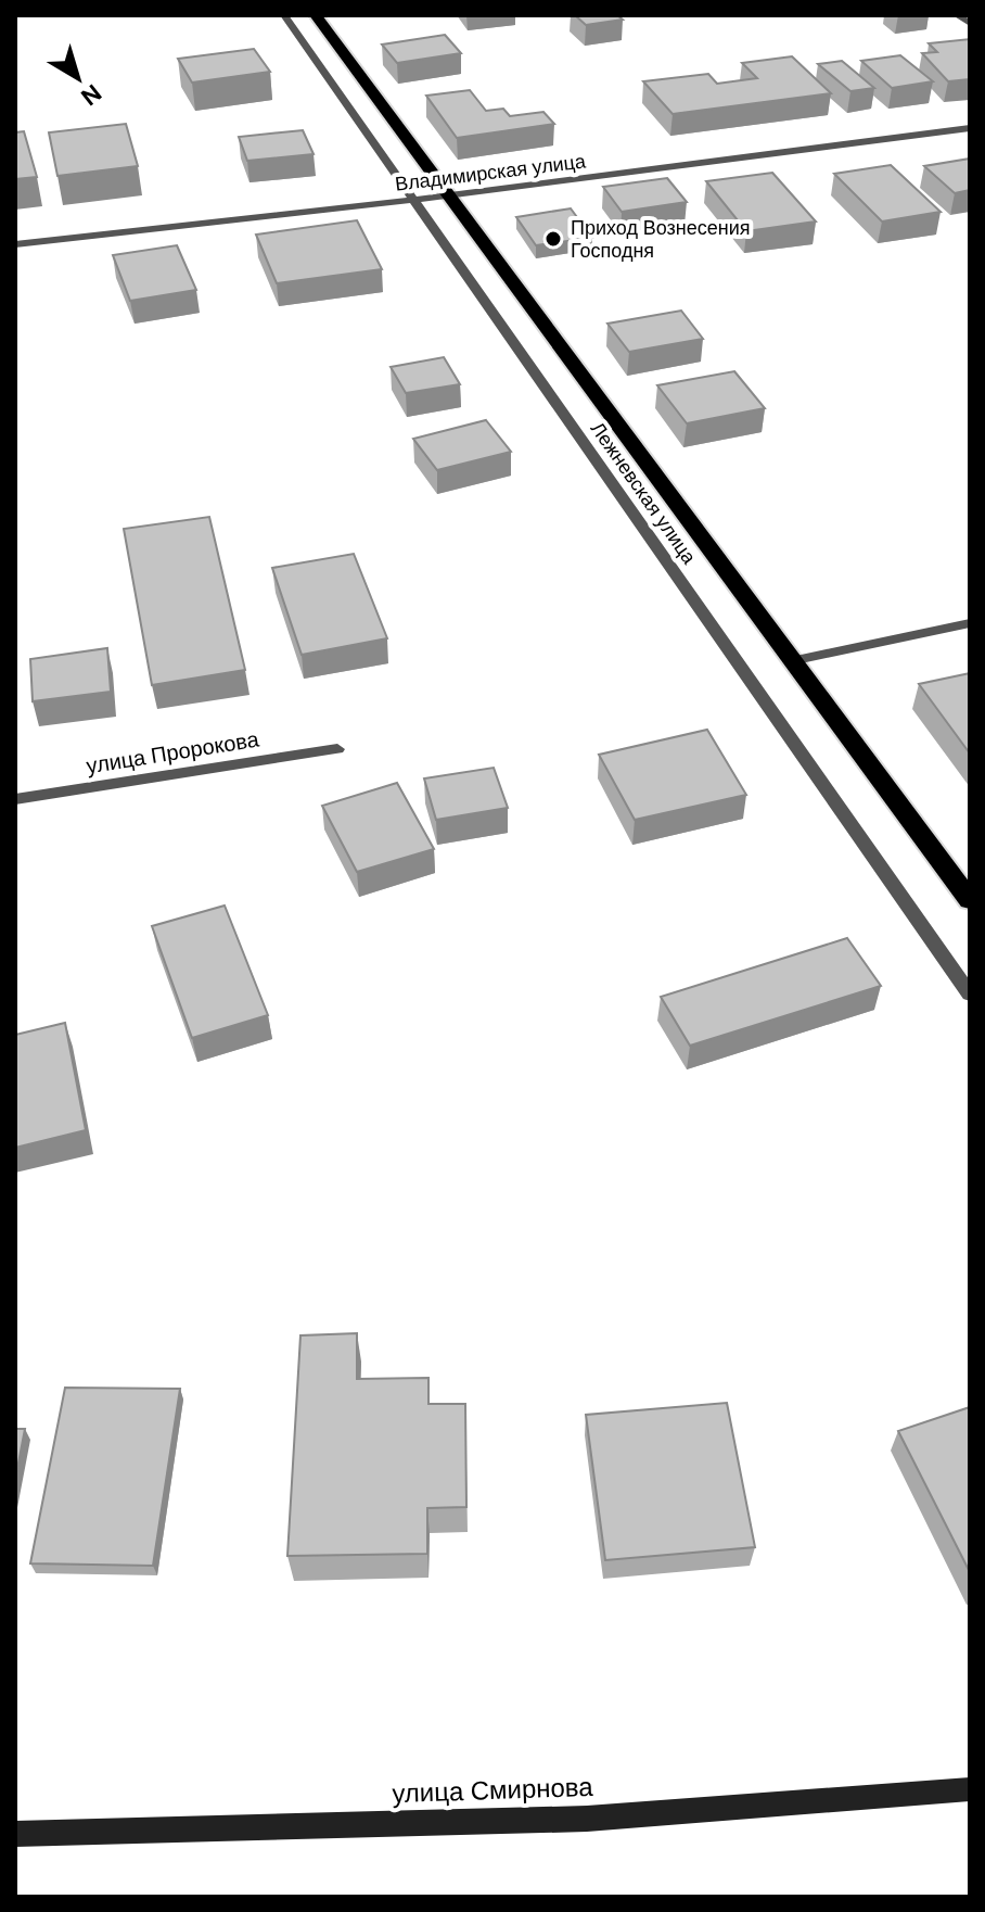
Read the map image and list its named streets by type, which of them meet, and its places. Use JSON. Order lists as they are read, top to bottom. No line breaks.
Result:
{"streets":{"highway":["Лежневская улица"],"main road":["улица Смирнова"],"street":["Владимирская улица","улица Пророкова"]},"crossings":[["Владимирская улица","Лежневская улица"]],"places":["Приход Вознесения Господня"],"north":"bottom right"}
